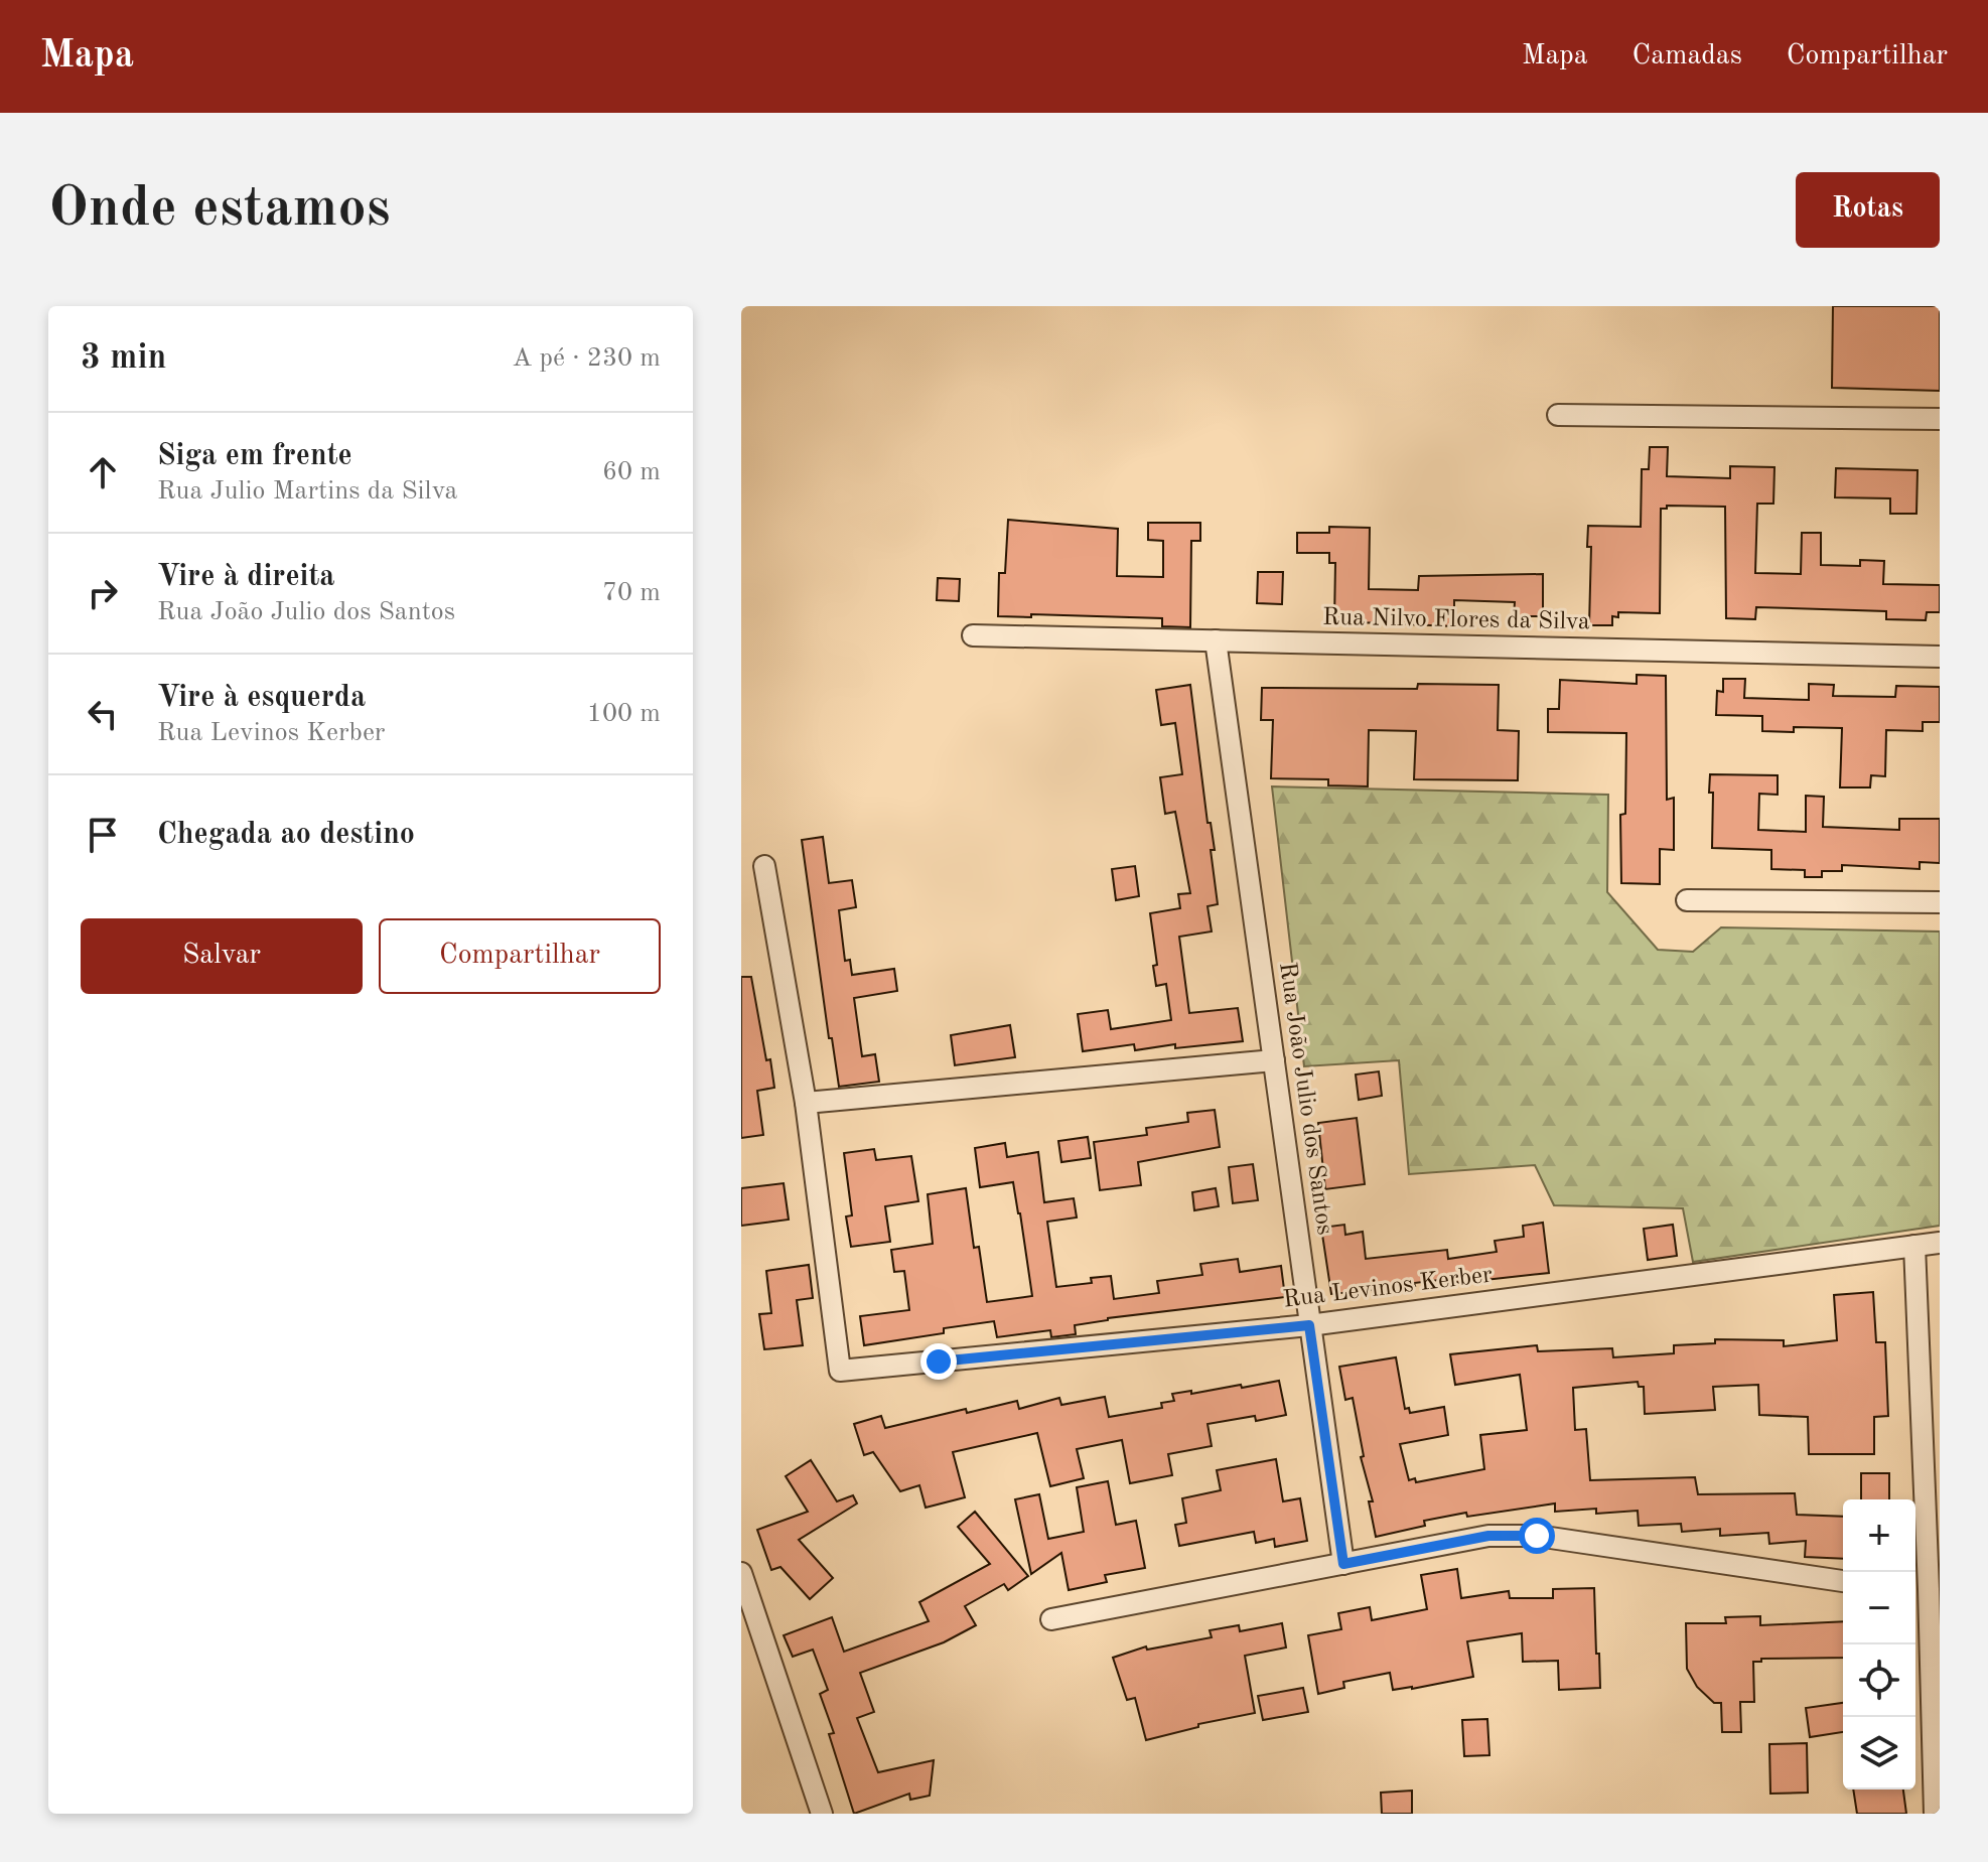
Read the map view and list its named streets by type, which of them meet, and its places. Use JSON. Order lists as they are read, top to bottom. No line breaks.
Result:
{"streets":{"street":["Rua Nilvo Flores da Silva","Rua João Julio dos Santos","Rua Levinos Kerber"]},"crossings":[["Rua Nilvo Flores da Silva","Rua João Julio dos Santos"],["Rua João Julio dos Santos","Rua Levinos Kerber"]],"page":{"header":"Mapa","nav":["Mapa","Camadas","Compartilhar"],"buttons":["Rotas",["Salvar","Compartilhar"]],"title":"Onde estamos","heading":["3 min","A pé · 230 m"],"list":[["Siga em frente","Rua Julio Martins da Silva","60 m"],["Vire à direita","Rua João Julio dos Santos","70 m"],["Vire à esquerda","Rua Levinos Kerber","100 m"],"Chegada ao destino"],"map_buttons":["+","−"]}}
